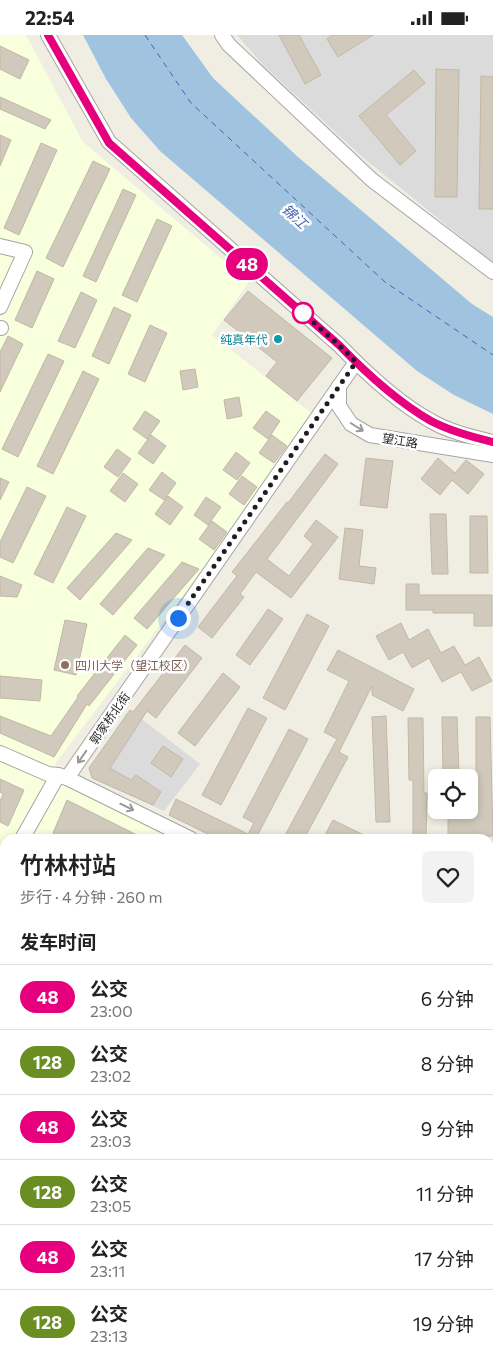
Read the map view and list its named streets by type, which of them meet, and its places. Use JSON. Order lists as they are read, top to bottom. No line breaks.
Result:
{"streets":{"street":["望江路","郭家桥北街"]},"crossings":[["望江路","郭家桥北街"]],"one_way":["郭家桥北街"],"water":["锦江"],"places":["纯真年代","四川大学（望江校区）"],"lines":["bus line 48"],"page":{"status":"22:54","on_map":"48","heading":[["竹林村站","步行 · 4 分钟 · 260 m"],"发车时间"],"list":[{"mark":"48","name":"公交","note":"23:00","value":"6 分钟"},{"mark":"128","name":"公交","note":"23:02","value":"8 分钟"},{"mark":"48","name":"公交","note":"23:03","value":"9 分钟"},{"mark":"128","name":"公交","note":"23:05","value":"11 分钟"},{"mark":"48","name":"公交","note":"23:11","value":"17 分钟"},{"mark":"128","name":"公交","note":"23:13","value":"19 分钟"}]}}
